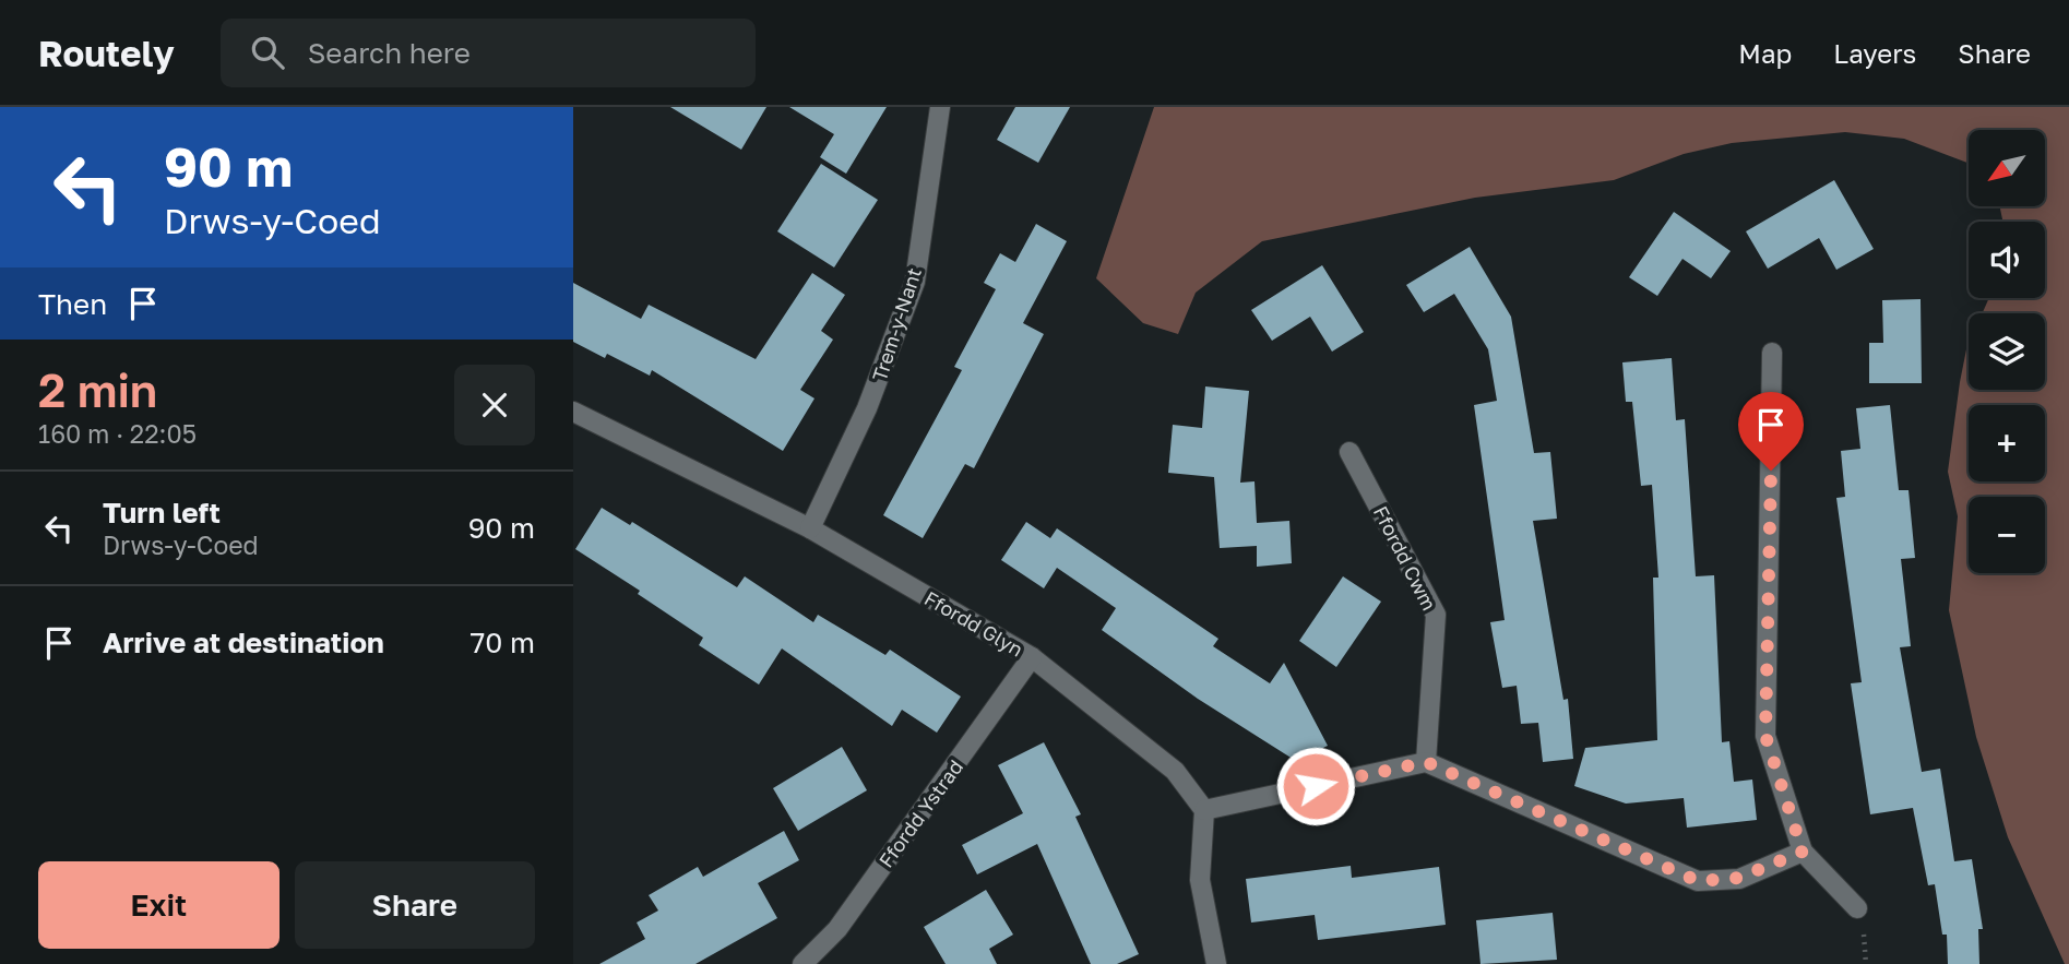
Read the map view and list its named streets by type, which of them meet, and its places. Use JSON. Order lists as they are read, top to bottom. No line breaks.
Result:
{"streets":{"street":["Trem-y-Nant","Ffordd Cwm","Ffordd Glyn","Ffordd Ystrad"]},"crossings":[["Trem-y-Nant","Ffordd Glyn"],["Ffordd Glyn","Ffordd Ystrad"]],"north":"bottom left","page":{"header":"Routely","search":"Search here","nav":["Map","Layers","Share"],"turn":["90 m","Drws-y-Coed"],"map_buttons":["+","−"],"then":"Then","heading":["2 min","160 m · 22:05"],"list":[{"name":"Turn left","note":"Drws-y-Coed","value":"90 m"},{"name":"Arrive at destination","value":"70 m"}],"buttons":["Exit","Share"]}}
